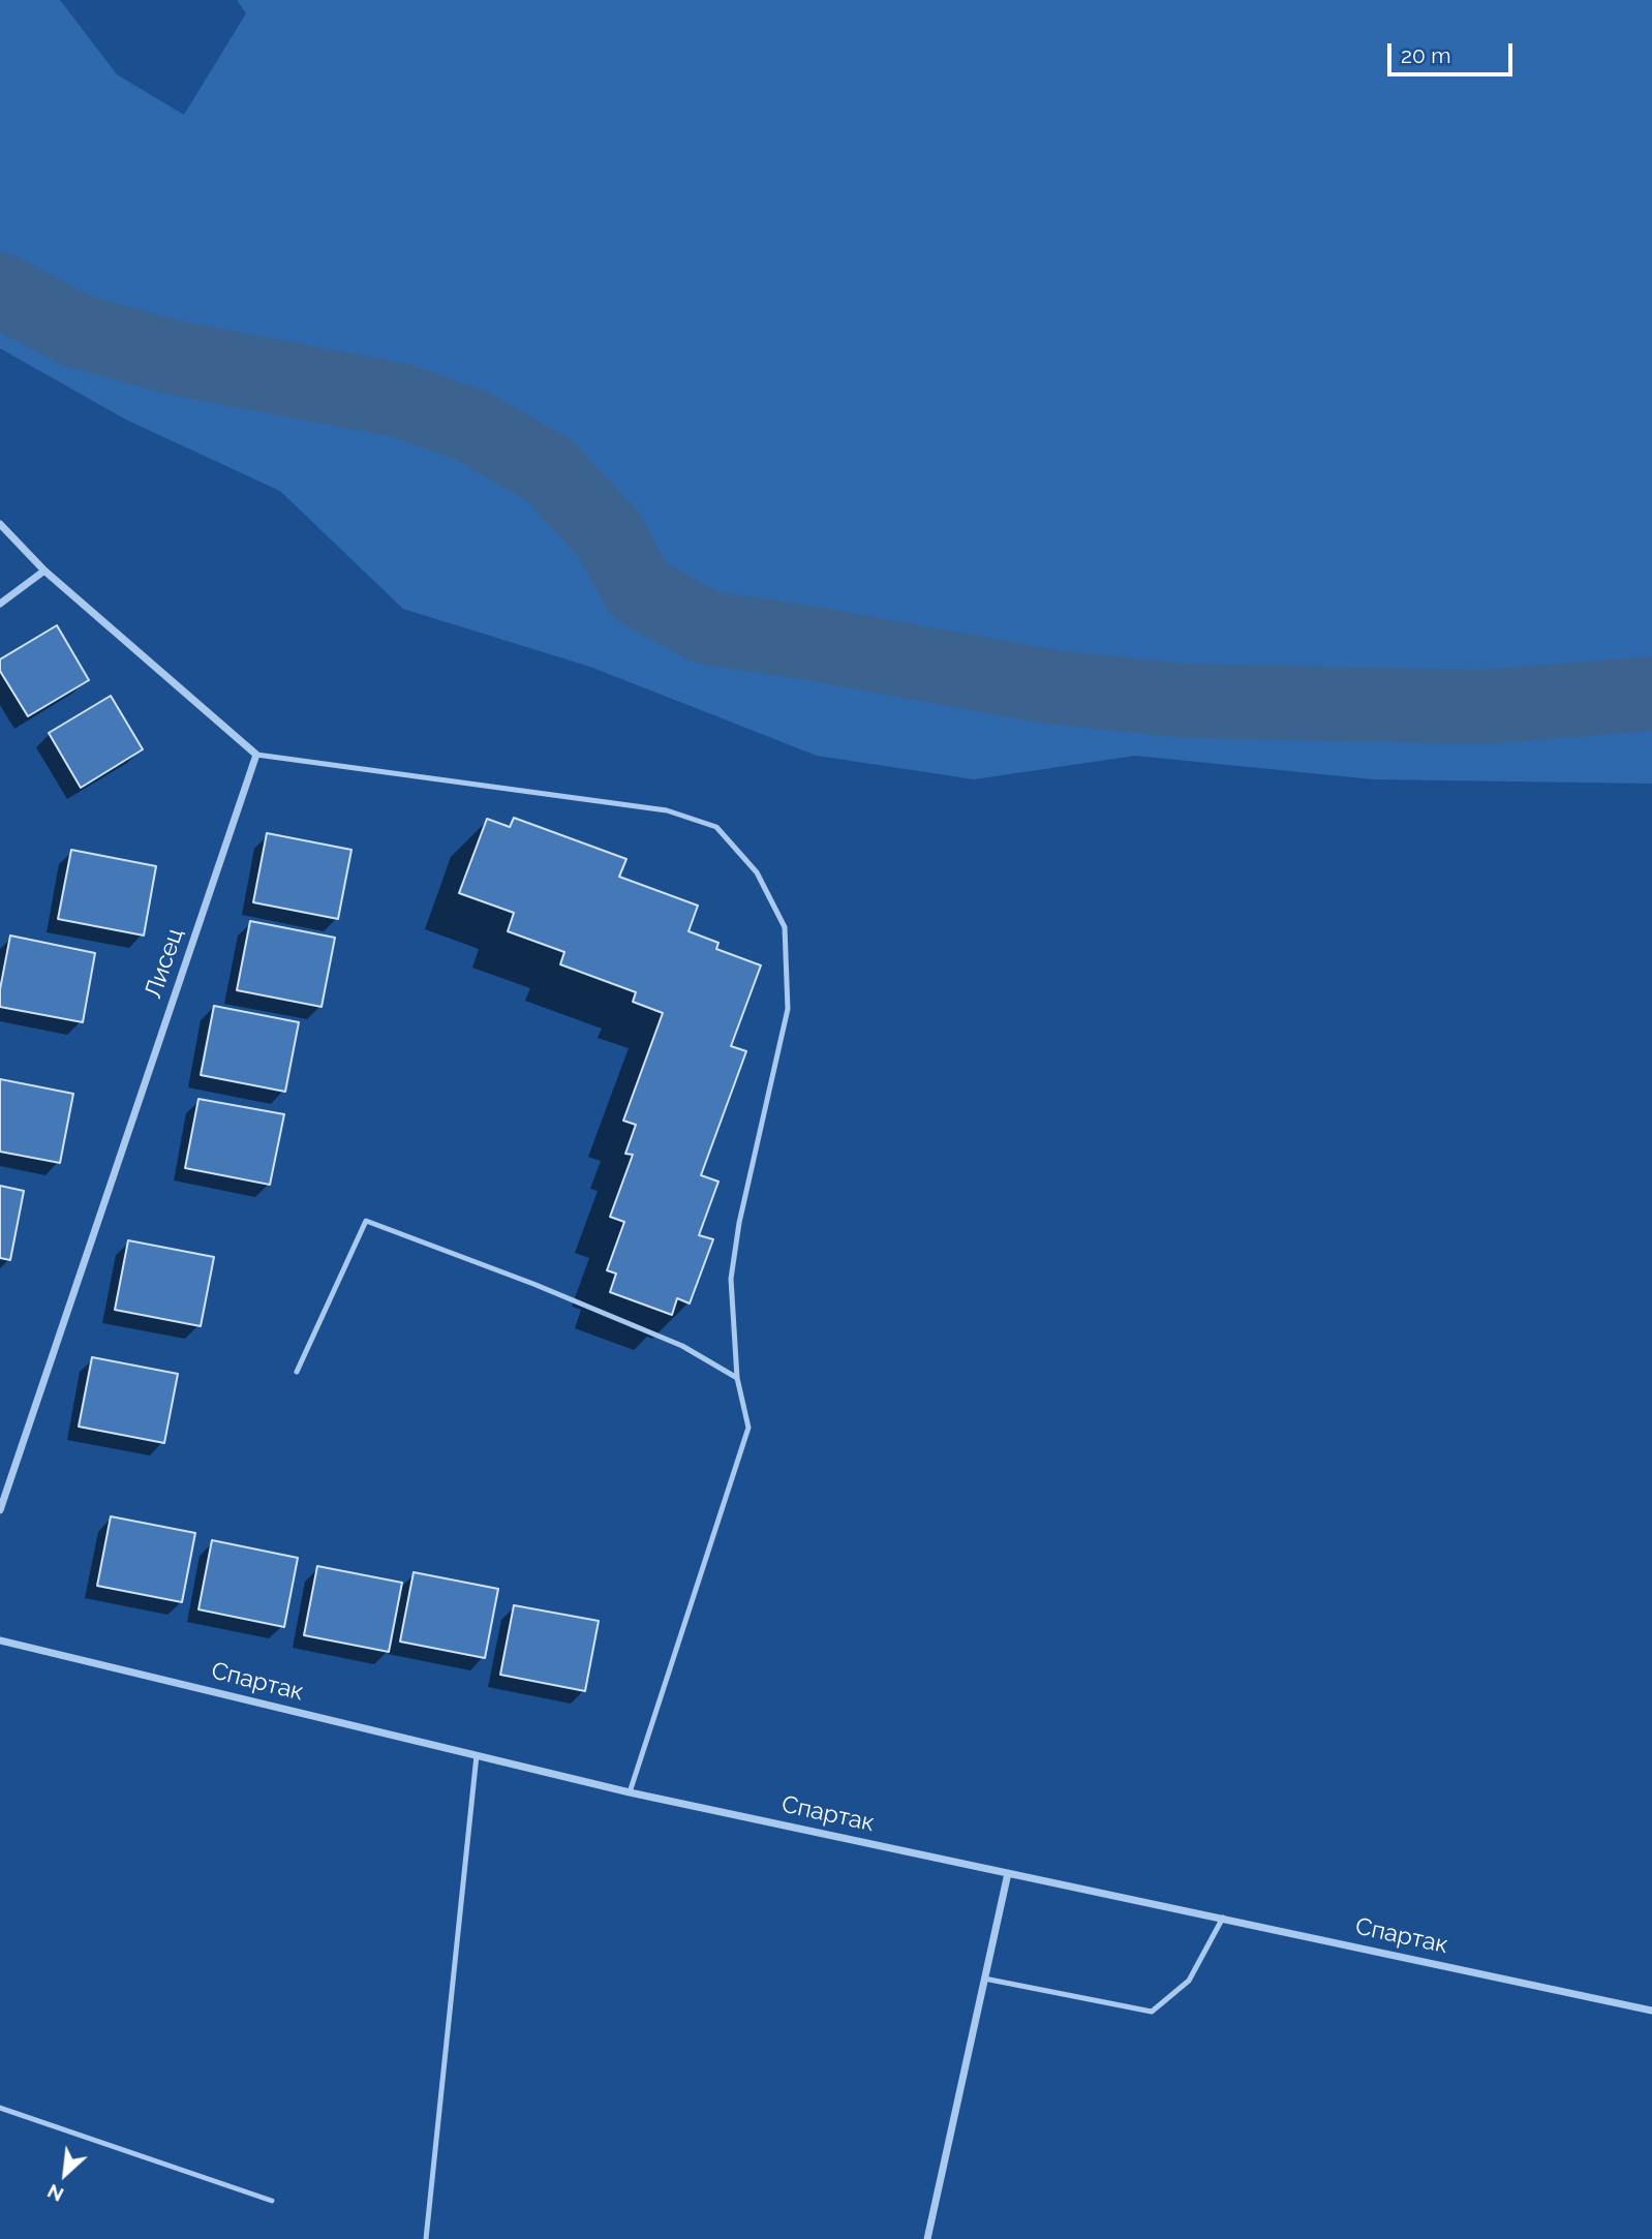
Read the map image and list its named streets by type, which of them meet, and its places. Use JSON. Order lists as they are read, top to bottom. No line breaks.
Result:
{"streets":{"street":["Лисец","Спартак"]},"scale_bar":"20 m","north":"bottom left"}
